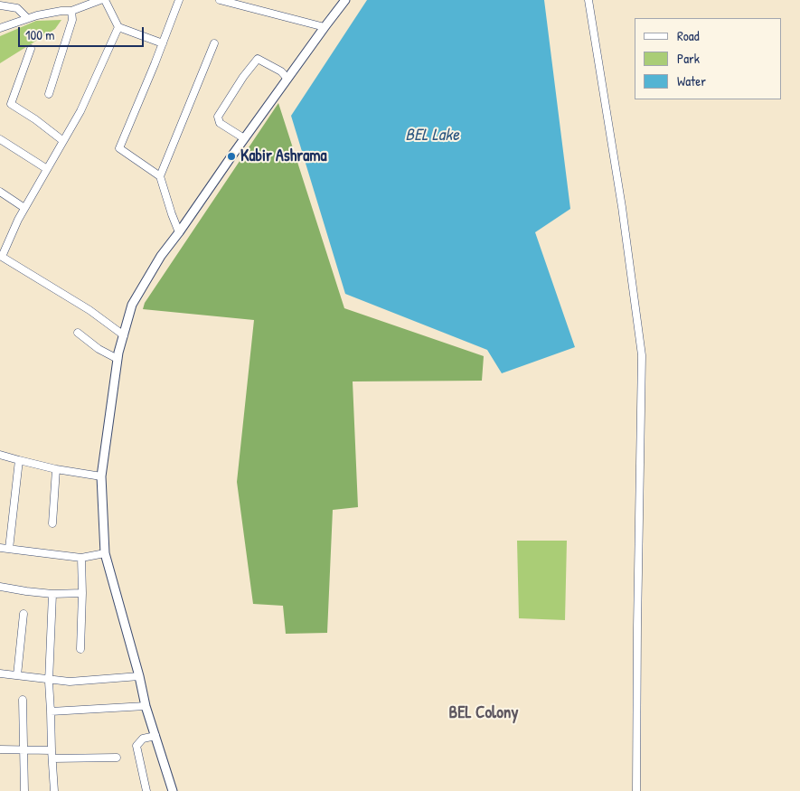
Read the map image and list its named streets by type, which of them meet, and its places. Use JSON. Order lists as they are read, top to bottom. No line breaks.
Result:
{"districts":["BEL Colony"],"water":["BEL Lake"],"places":["Kabir Ashrama"],"legend":["Road","Park","Water"],"scale_bar":"100 m"}
